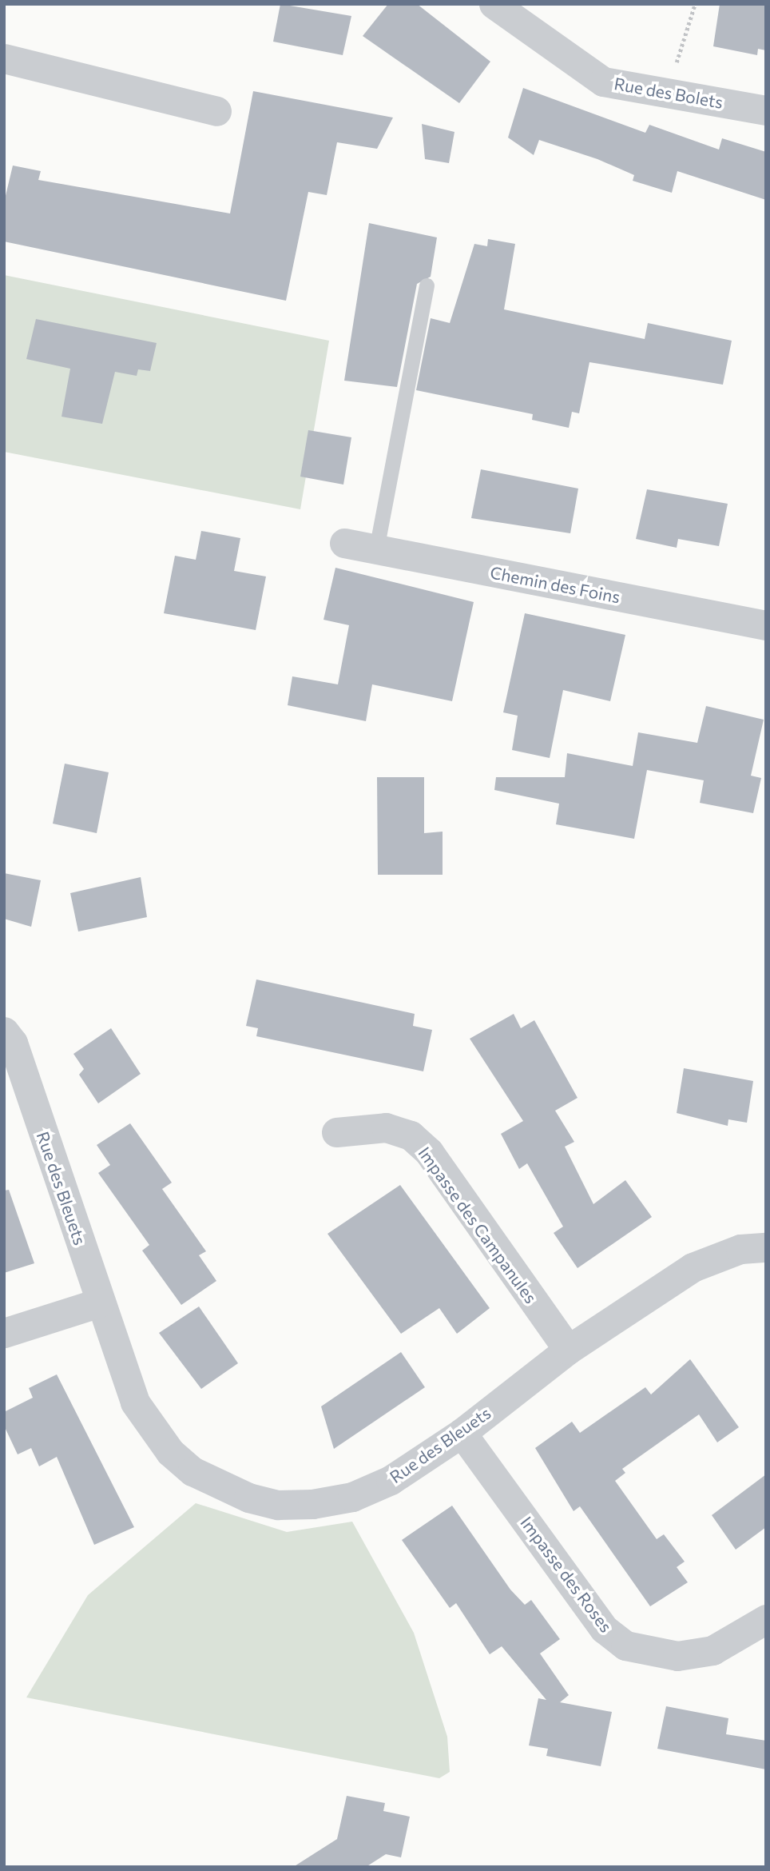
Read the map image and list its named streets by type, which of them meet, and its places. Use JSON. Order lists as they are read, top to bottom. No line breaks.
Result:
{"streets":{"street":["Rue des Bolets","Chemin des Foins","Rue des Bleuets","Impasse des Campanules","Impasse des Roses"]},"crossings":[["Rue des Bleuets","Impasse des Campanules"],["Rue des Bleuets","Impasse des Roses"]]}
